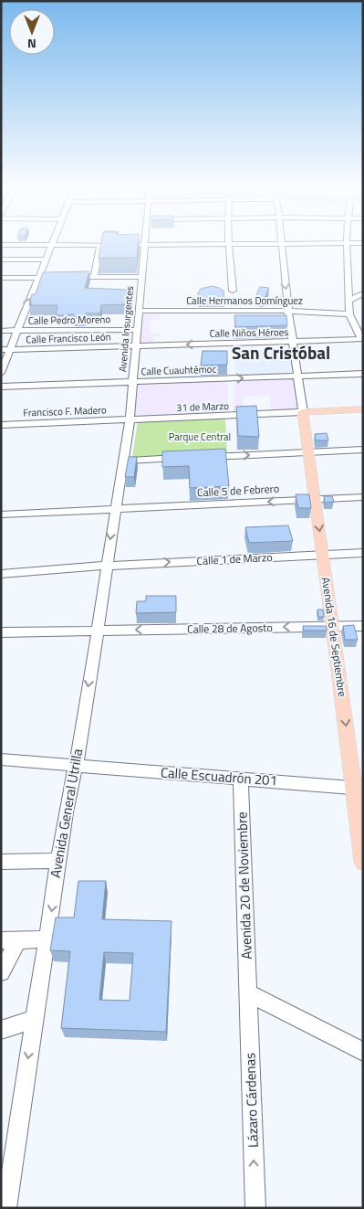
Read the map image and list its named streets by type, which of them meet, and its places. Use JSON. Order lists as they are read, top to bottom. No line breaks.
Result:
{"streets":{"main road":["Avenida 16 de Septiembre"],"street":["Calle Hermanos Domínguez","Calle Pedro Moreno","Avenida Insurgentes","Calle Niños Héroes","Calle Francisco León","Calle Cuauhtémoc","31 de Marzo","Francisco F. Madero","Calle 5 de Febrero","Calle 1 de Marzo","Calle 28 de Agosto","Calle Escuadrón 201","Avenida General Utrilla","Avenida 20 de Noviembre","Lázaro Cárdenas"]},"crossings":[["Calle Hermanos Domínguez","Avenida Insurgentes"],["Calle Pedro Moreno","Avenida Insurgentes"],["Avenida Insurgentes","Calle Niños Héroes"],["Avenida Insurgentes","Calle Francisco León"],["Avenida Insurgentes","Calle Cuauhtémoc"],["Avenida Insurgentes","31 de Marzo"],["Avenida Insurgentes","Francisco F. Madero"],["Avenida Insurgentes","Avenida General Utrilla"],["Calle Niños Héroes","Calle Francisco León"],["31 de Marzo","Francisco F. Madero"],["31 de Marzo","Avenida 16 de Septiembre"],["31 de Marzo","Avenida General Utrilla"],["Francisco F. Madero","Avenida General Utrilla"],["Calle 5 de Febrero","Avenida 16 de Septiembre"],["Calle 5 de Febrero","Avenida General Utrilla"],["Calle 1 de Marzo","Avenida 16 de Septiembre"],["Calle 1 de Marzo","Avenida General Utrilla"],["Calle 28 de Agosto","Avenida 16 de Septiembre"],["Calle 28 de Agosto","Avenida General Utrilla"],["Avenida 16 de Septiembre","Calle Escuadrón 201"],["Calle Escuadrón 201","Avenida General Utrilla"],["Calle Escuadrón 201","Avenida 20 de Noviembre"],["Avenida 20 de Noviembre","Lázaro Cárdenas"]],"one_way":["Calle 1 de Marzo","Calle 28 de Agosto","Avenida 16 de Septiembre","Avenida General Utrilla","Lázaro Cárdenas"],"districts":["San Cristóbal"],"parks":["Parque Central"],"north":"bottom"}
